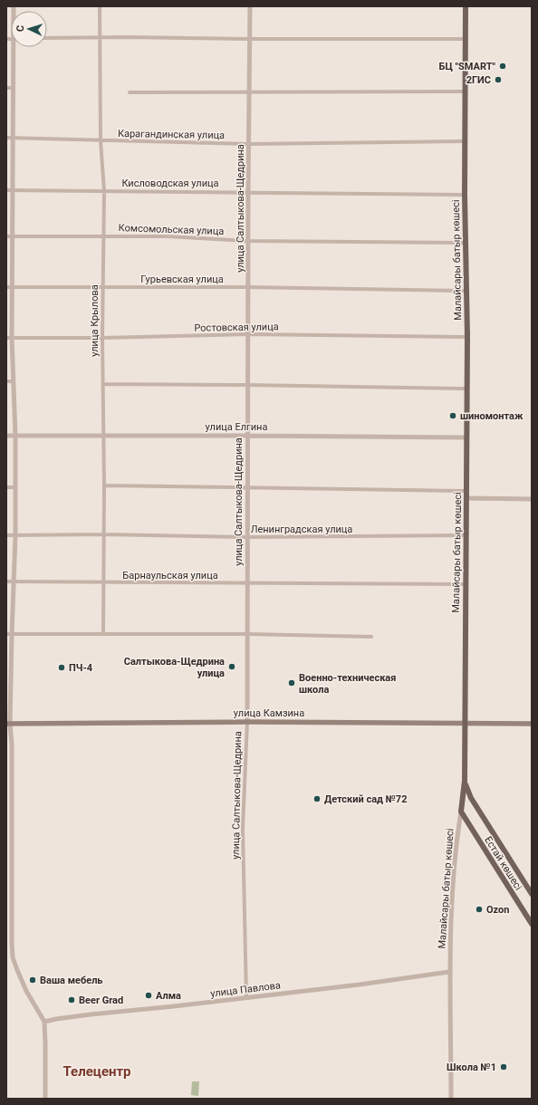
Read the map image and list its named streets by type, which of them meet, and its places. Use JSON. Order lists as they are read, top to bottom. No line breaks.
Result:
{"streets":{"main road":["Малайсары батыр көшесі","улица Камзина","Естай көшесі"],"street":["Карагандинская улица","Кисловодская улица","улица Салтыкова-Щедрина","Комсомольская улица","Гурьевская улица","улица Крылова","Ростовская улица","улица Елгина","Ленинградская улица","Барнаульская улица","улица Павлова"]},"crossings":[["Карагандинская улица","улица Салтыкова-Щедрина"],["Карагандинская улица","Малайсары батыр көшесі"],["Карагандинская улица","улица Крылова"],["Кисловодская улица","улица Салтыкова-Щедрина"],["Кисловодская улица","Малайсары батыр көшесі"],["Кисловодская улица","улица Крылова"],["улица Салтыкова-Щедрина","Комсомольская улица"],["улица Салтыкова-Щедрина","Гурьевская улица"],["улица Салтыкова-Щедрина","Ростовская улица"],["улица Салтыкова-Щедрина","улица Елгина"],["улица Салтыкова-Щедрина","Ленинградская улица"],["улица Салтыкова-Щедрина","Барнаульская улица"],["улица Салтыкова-Щедрина","улица Камзина"],["улица Салтыкова-Щедрина","улица Павлова"],["Комсомольская улица","Малайсары батыр көшесі"],["Комсомольская улица","улица Крылова"],["Малайсары батыр көшесі","Гурьевская улица"],["Малайсары батыр көшесі","Ростовская улица"],["Малайсары батыр көшесі","улица Елгина"],["Малайсары батыр көшесі","Ленинградская улица"],["Малайсары батыр көшесі","Барнаульская улица"],["Малайсары батыр көшесі","улица Камзина"],["Малайсары батыр көшесі","Естай көшесі"],["Малайсары батыр көшесі","улица Павлова"],["Гурьевская улица","улица Крылова"],["улица Крылова","Ростовская улица"],["улица Крылова","улица Елгина"],["улица Крылова","Ленинградская улица"],["улица Крылова","Барнаульская улица"]],"districts":["Телецентр"],"places":["БЦ \"SMART\"","2ГИС","шиномонтаж","Салтыкова-Щедрина улица","ПЧ-4","Военно-техническая школа","Детский сад №72","Ozon","Ваша мебель","Алма","Beer Grad","Школа №1"],"north":"left"}
